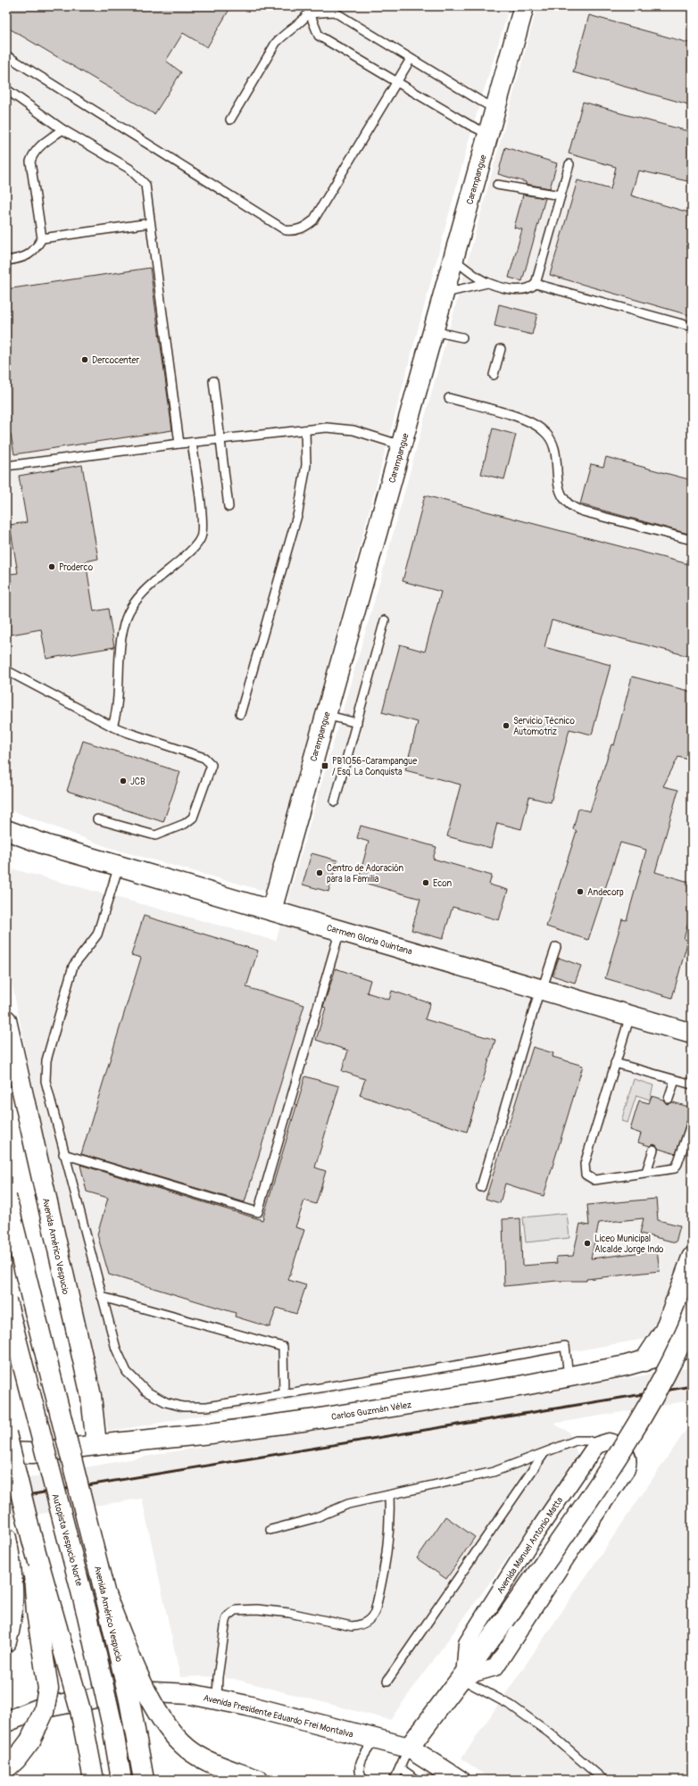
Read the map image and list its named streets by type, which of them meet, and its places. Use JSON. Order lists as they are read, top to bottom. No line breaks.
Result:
{"streets":{"main road":["Carampangue","Carmen Gloria Quintana","Avenida Américo Vespucio","Carlos Guzmán Vélez","Autopista Vespucio Norte","Avenida Presidente Eduardo Frei Montalva"],"street":["Avenida Manuel Antonio Matta"]},"crossings":[["Carampangue","Carmen Gloria Quintana"],["Avenida Américo Vespucio","Carlos Guzmán Vélez"]],"places":{"other":["Dercocenter","Proderco","Servicio Técnico Automotriz","JCB","Centro de Adoración para la Familia","Econ","Andecorp","Liceo Municipal Alcalde Jorge Indo"],"transit":["PB1056-Carampangue / Esq. La Conquista"]}}
